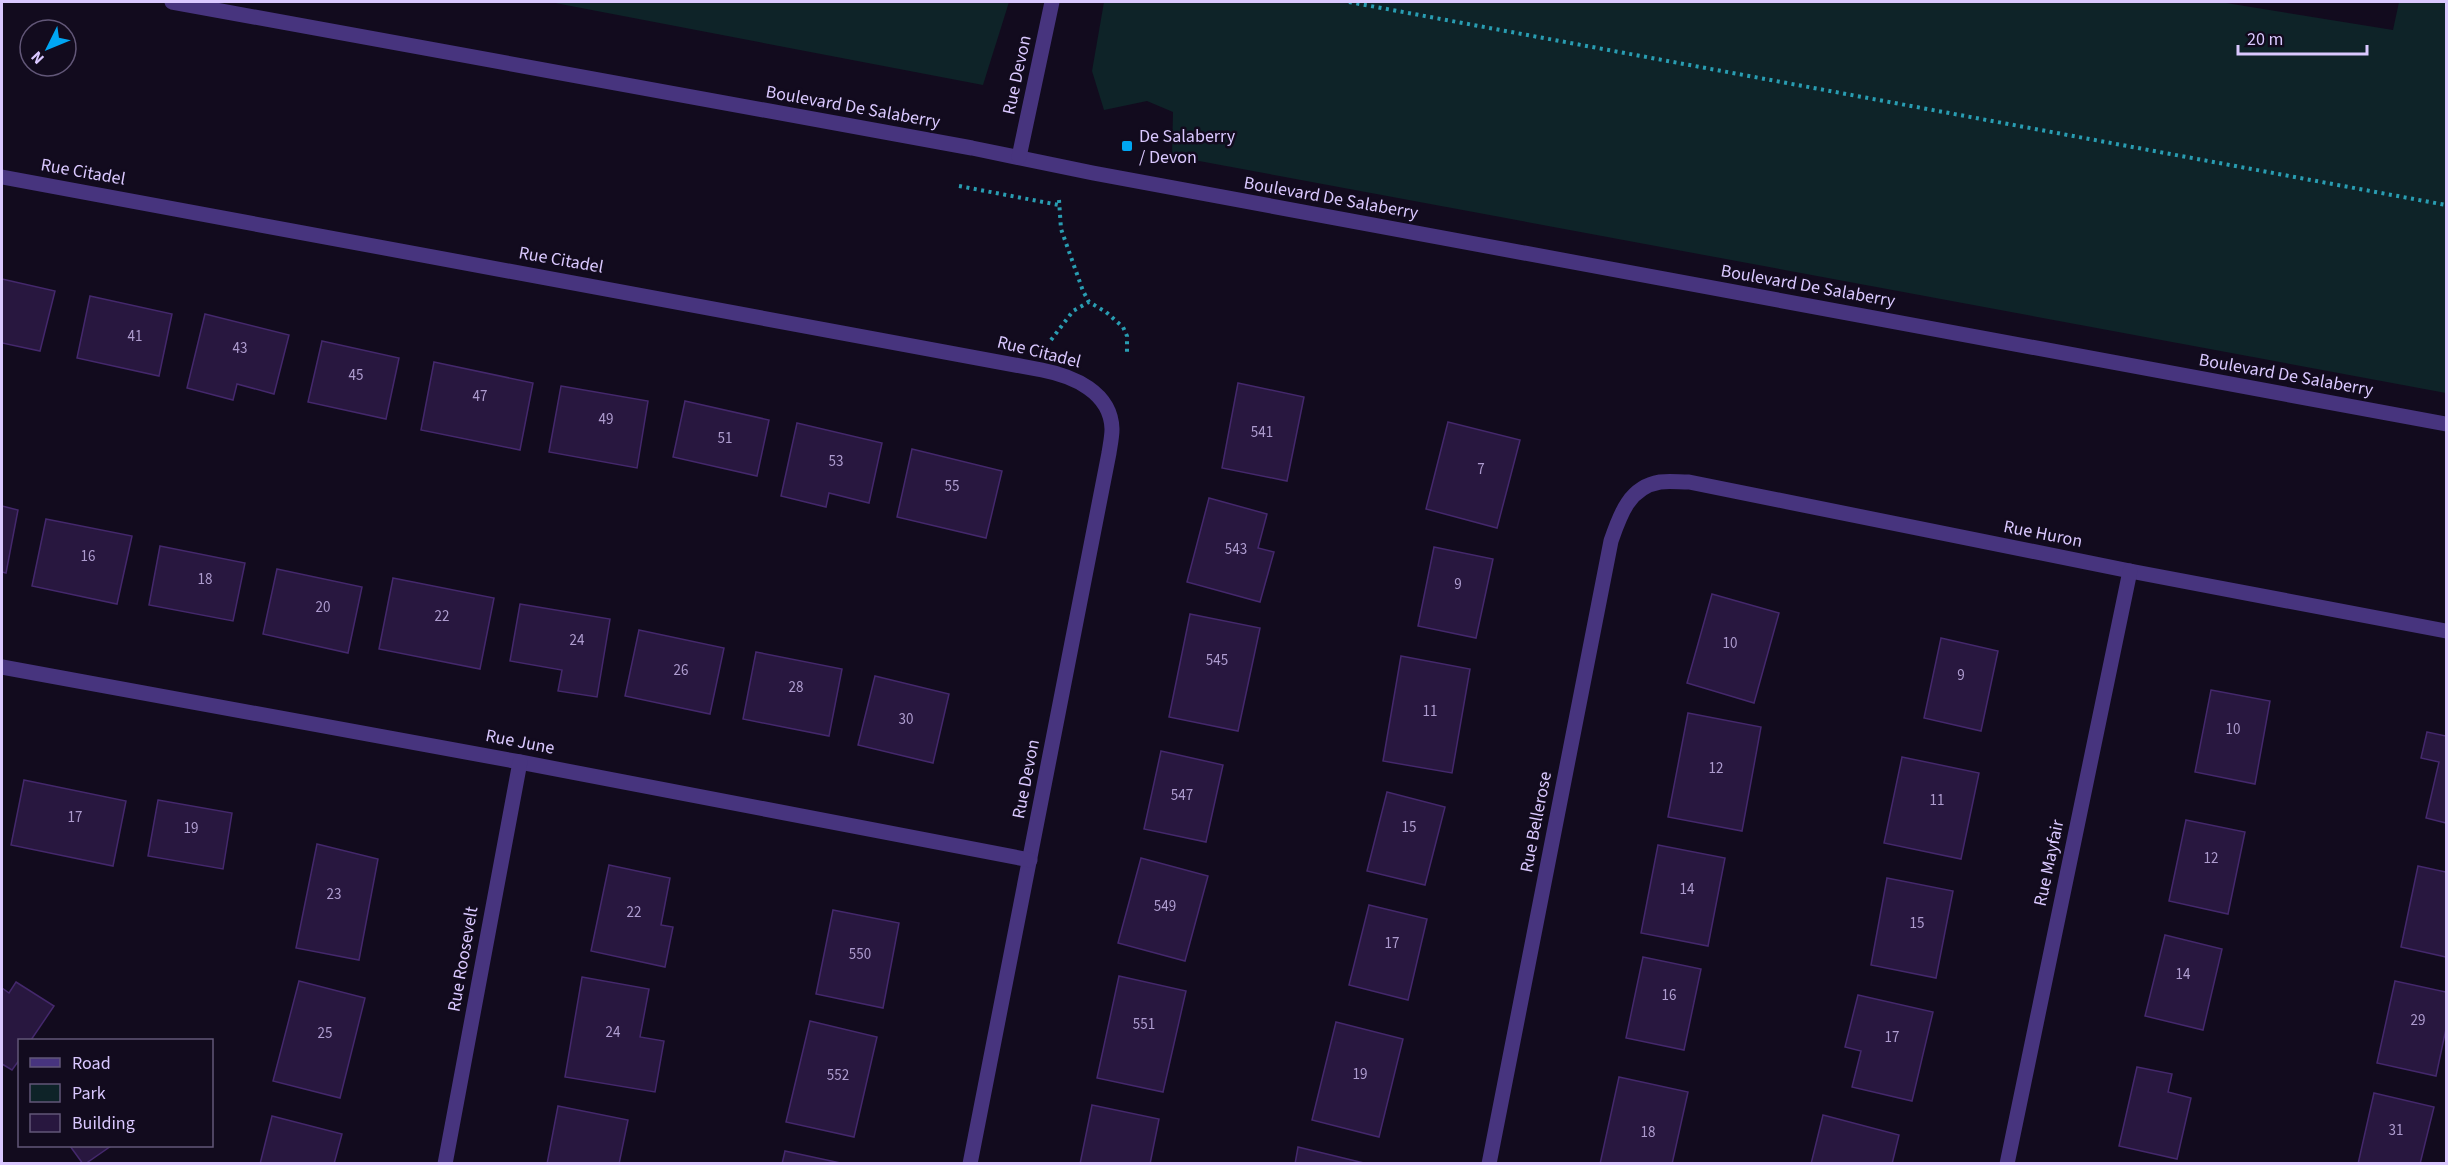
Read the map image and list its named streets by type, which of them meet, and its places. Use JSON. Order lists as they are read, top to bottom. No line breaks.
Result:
{"streets":{"street":["Rue Devon","Boulevard De Salaberry","Rue Citadel","Rue Huron","Rue June","Rue Bellerose","Rue Mayfair","Rue Roosevelt"]},"crossings":[["Rue Devon","Boulevard De Salaberry"],["Rue Devon","Rue Citadel"],["Rue Devon","Rue June"],["Rue Huron","Rue Bellerose"],["Rue Huron","Rue Mayfair"],["Rue June","Rue Roosevelt"]],"places":{"transit":["De Salaberry / Devon"]},"house_numbers":["41","43","45","47","49","541","51","53","7","55","543","16","18","9","20","22","24","10","545","26","9","28","11","30","10","12","547","11","17","15","19","12","14","23","549","22","15","17","550","14","16","29","551","24","25","17","19","552","31","18"],"legend":["Road","Park","Building"],"scale_bar":"20 m","north":"bottom left"}
